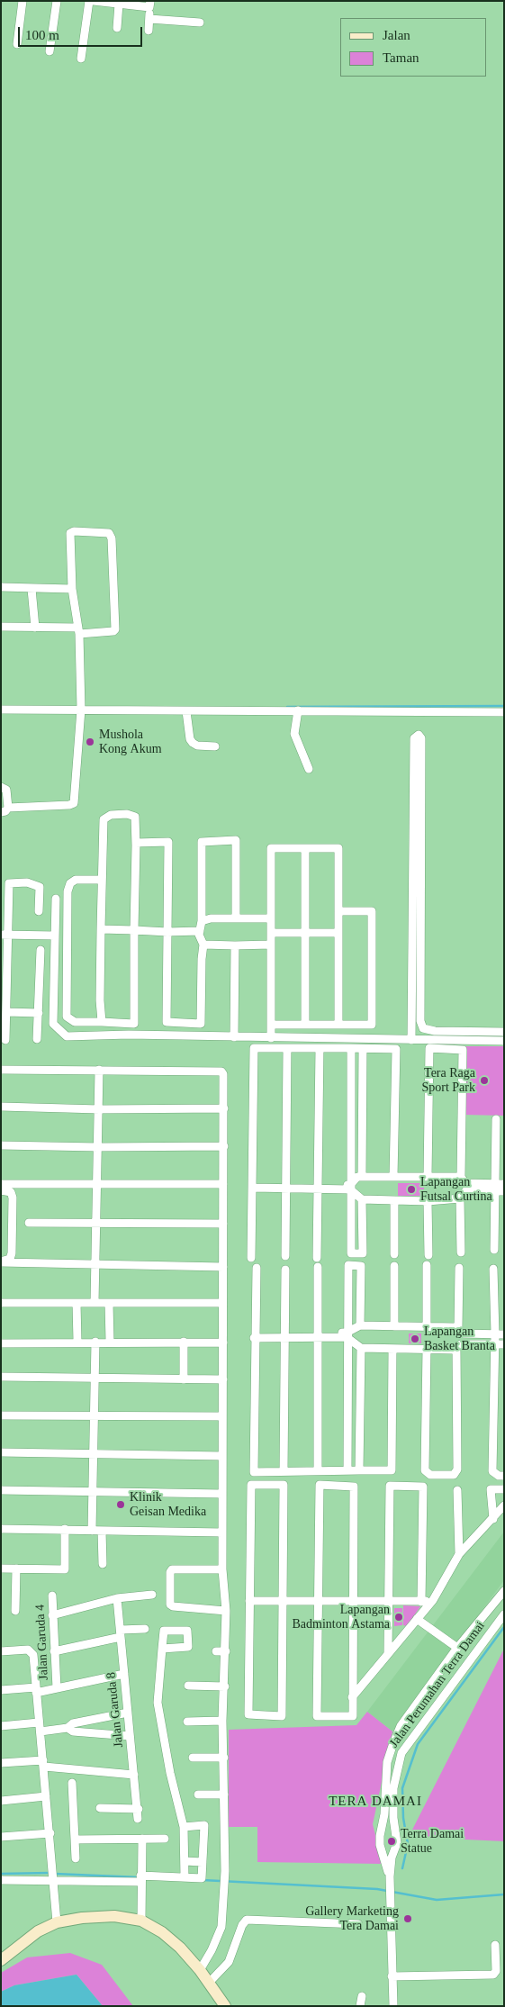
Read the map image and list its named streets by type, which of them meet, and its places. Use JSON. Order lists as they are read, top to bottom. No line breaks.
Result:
{"streets":{"street":["Jalan Garuda 4","Jalan Perumahan Terra Damai","Jalan Garuda 8"]},"districts":["TERA DAMAI"],"places":["Mushola Kong Akum","Tera Raga Sport Park","Lapangan Futsal Curtina","Lapangan Basket Branta","Klinik Geisan Medika","Lapangan Badminton Astama","Terra Damai Statue","Gallery Marketing Tera Damai"],"legend":["Jalan","Taman"],"scale_bar":"100 m"}
